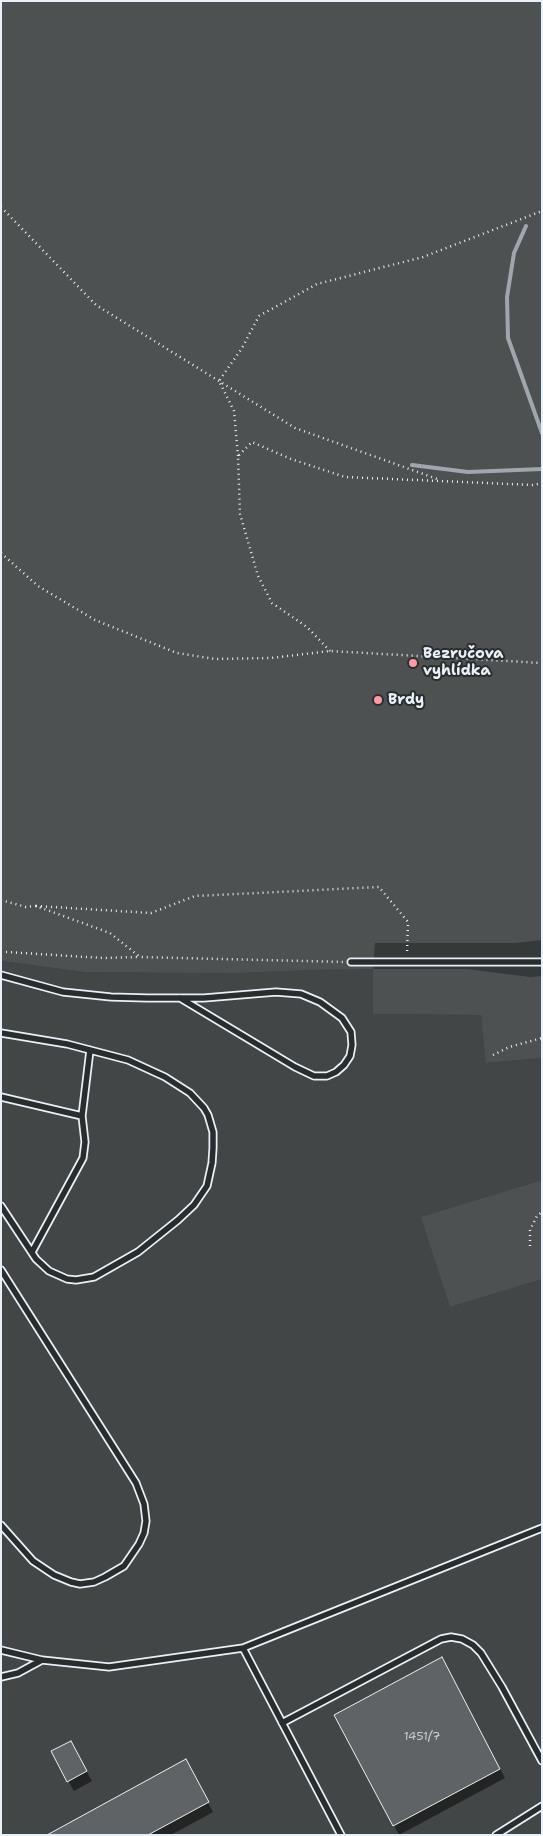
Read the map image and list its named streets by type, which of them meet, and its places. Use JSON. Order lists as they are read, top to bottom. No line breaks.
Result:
{"places":["Bezručova vyhlídka","Brdy"],"house_numbers":["1451/7"]}
